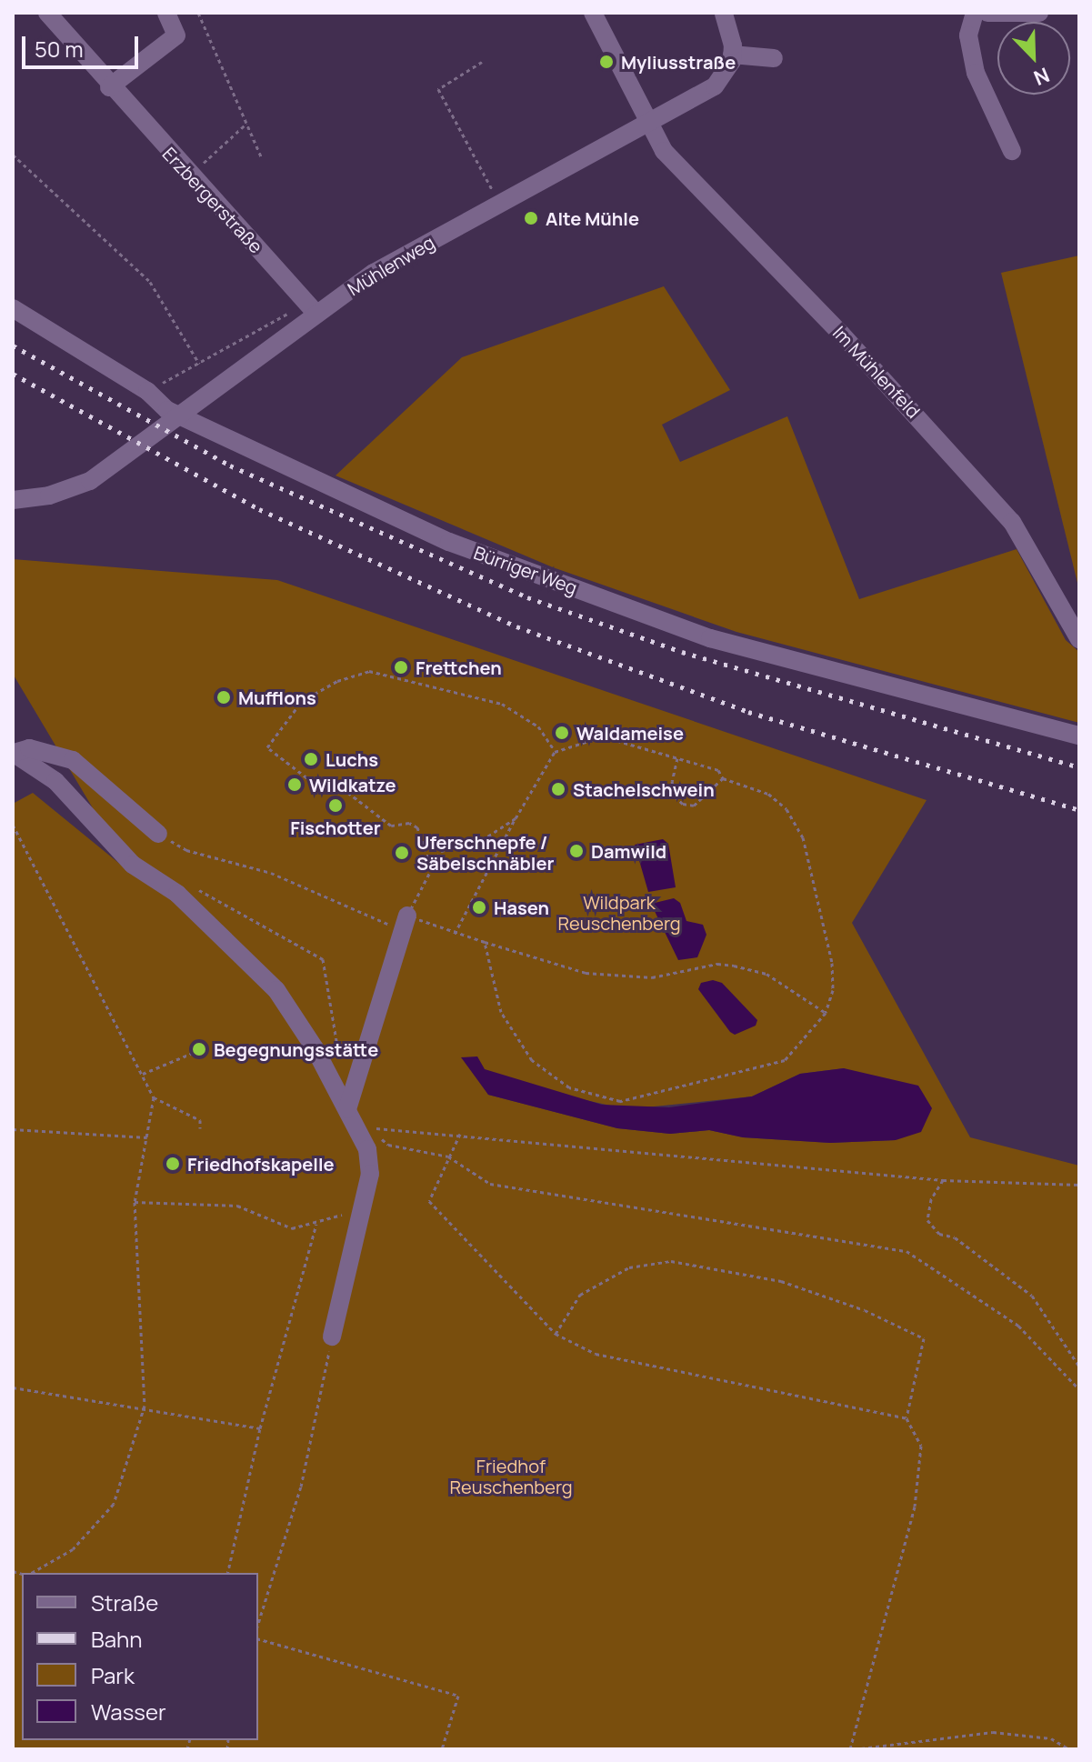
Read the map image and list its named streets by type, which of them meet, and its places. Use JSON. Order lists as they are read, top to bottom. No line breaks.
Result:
{"streets":{"street":["Erzbergerstraße","Mühlenweg","Im Mühlenfeld","Bürriger Weg"]},"crossings":[["Erzbergerstraße","Mühlenweg"],["Mühlenweg","Im Mühlenfeld"]],"parks":["Wildpark Reuschenberg","Friedhof Reuschenberg"],"places":["Myliusstraße","Alte Mühle","Frettchen","Mufflons","Waldameise","Luchs","Wildkatze","Stachelschwein","Fischotter","Damwild","Uferschnepfe / Säbelschnäbler","Hasen","Begegnungsstätte","Friedhofskapelle"],"legend":["Straße","Bahn","Park","Wasser"],"scale_bar":"50 m","north":"bottom right"}
